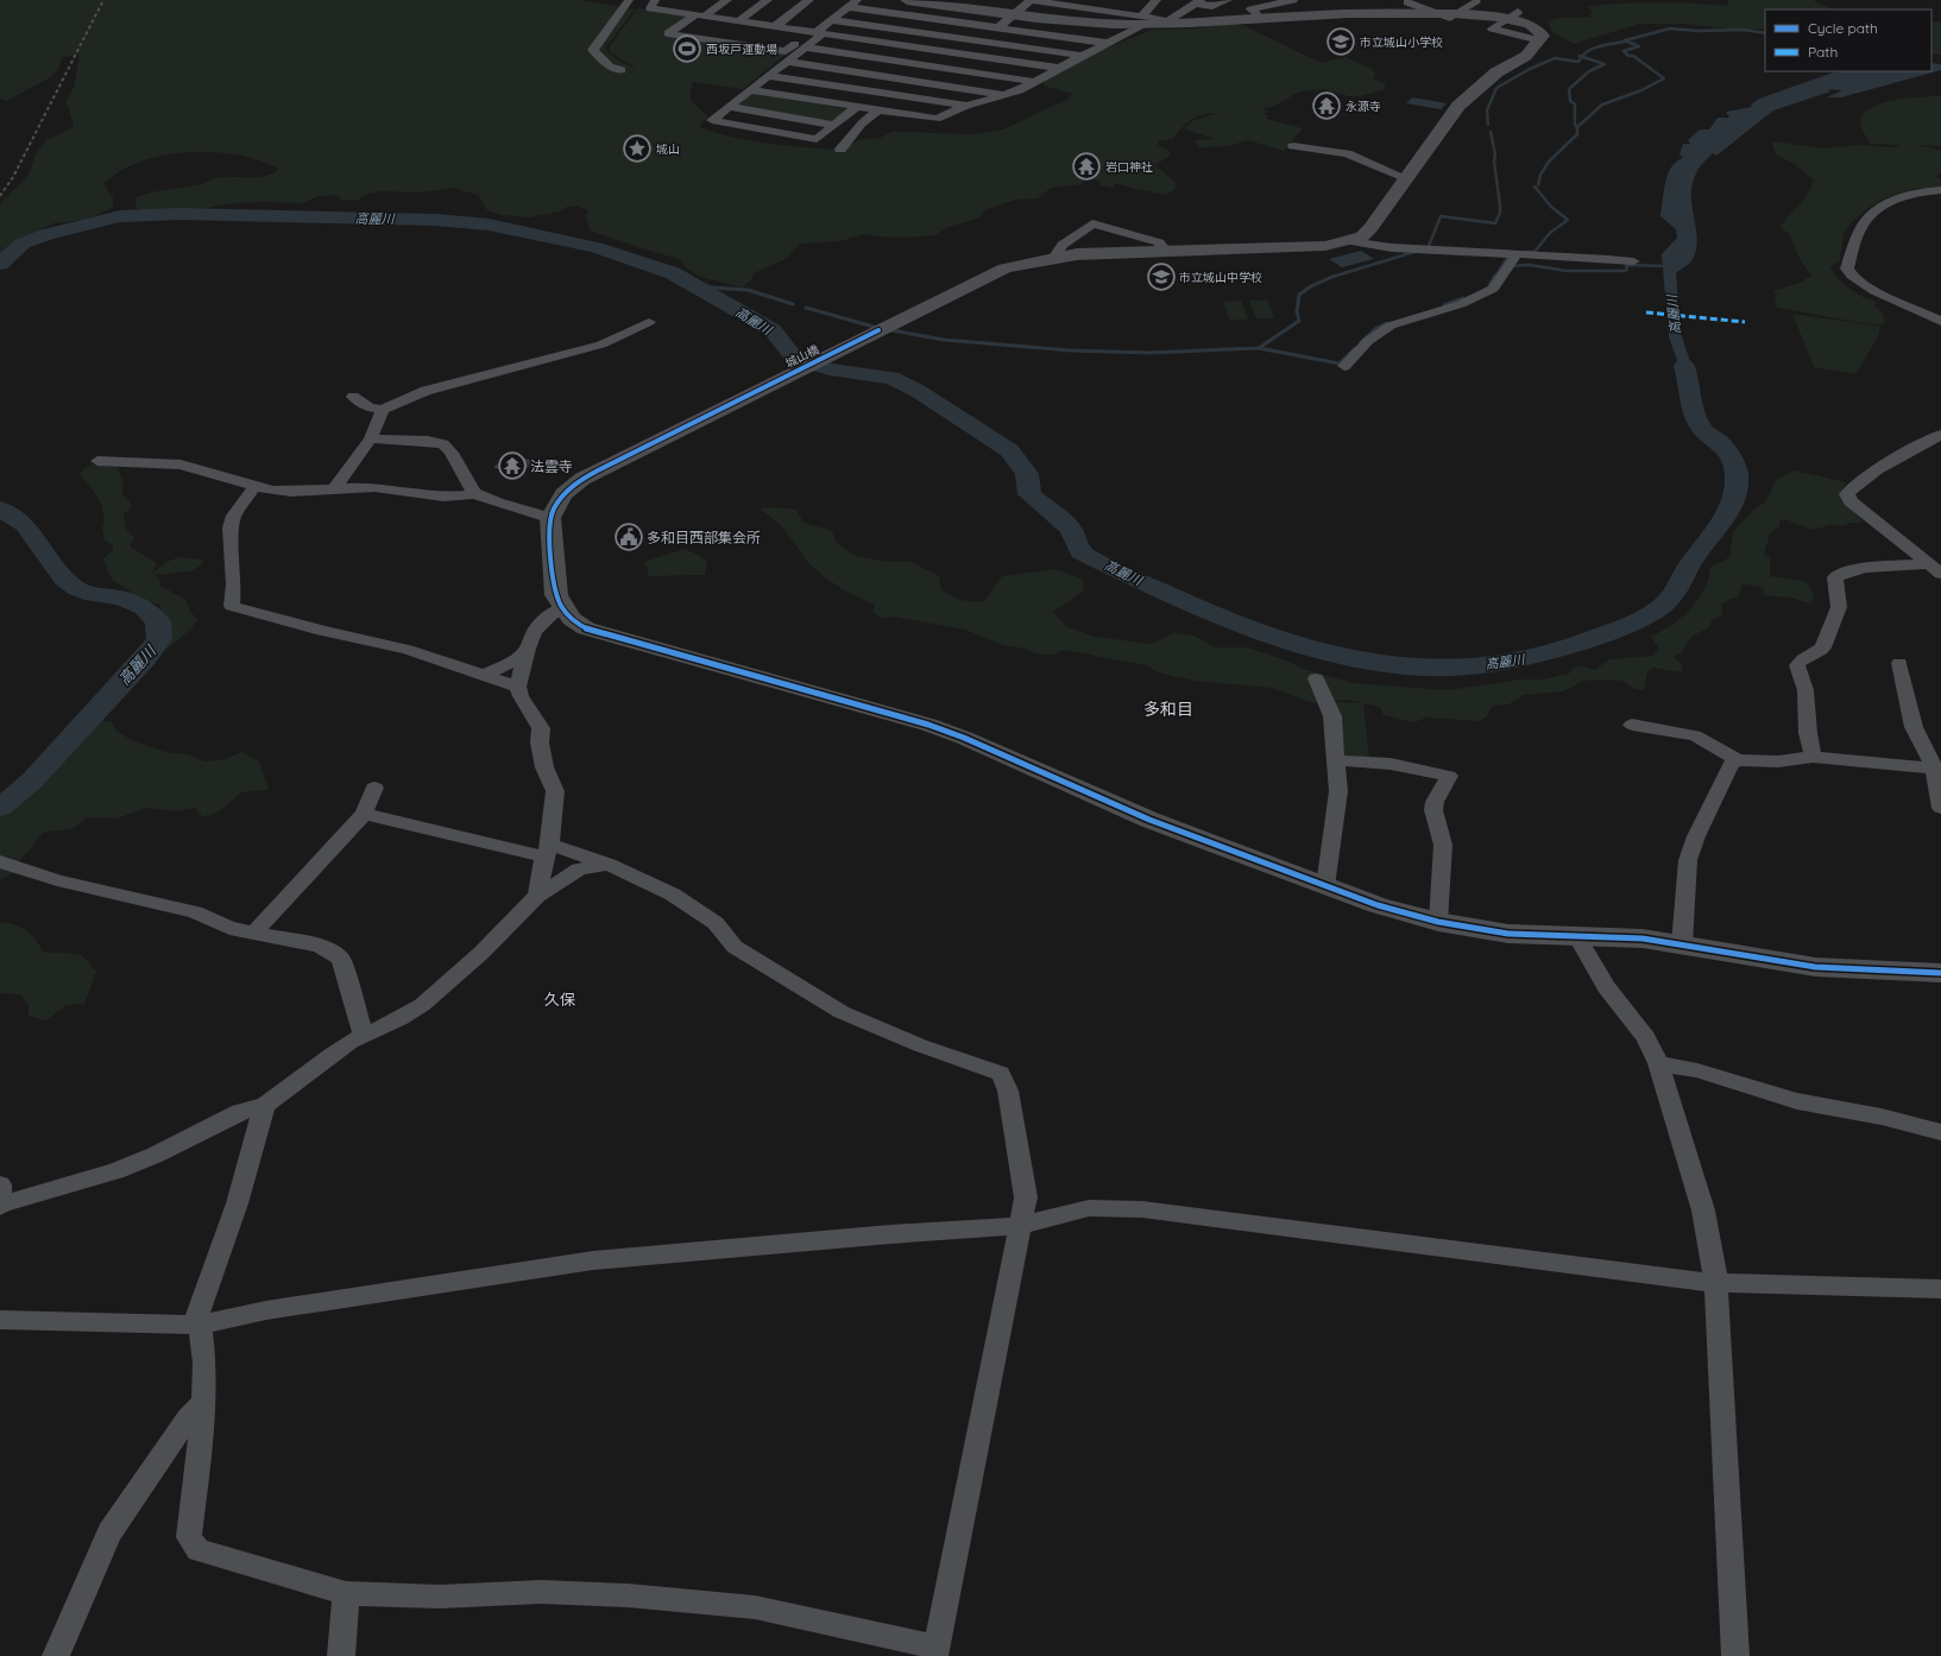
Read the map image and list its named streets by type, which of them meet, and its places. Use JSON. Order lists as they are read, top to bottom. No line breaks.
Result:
{"streets":{"street":["城山橋"]},"districts":["多和目","久保"],"water":["高麗川"],"places":{"school or university":["市立城山小学校","市立城山中学校"],"sports":["西坂戸運動場"],"temple":["永源寺","岩口神社","法雲寺"],"place":["城山"],"public building":["多和目西部集会所"]},"legend":["Cycle path","Path"]}
